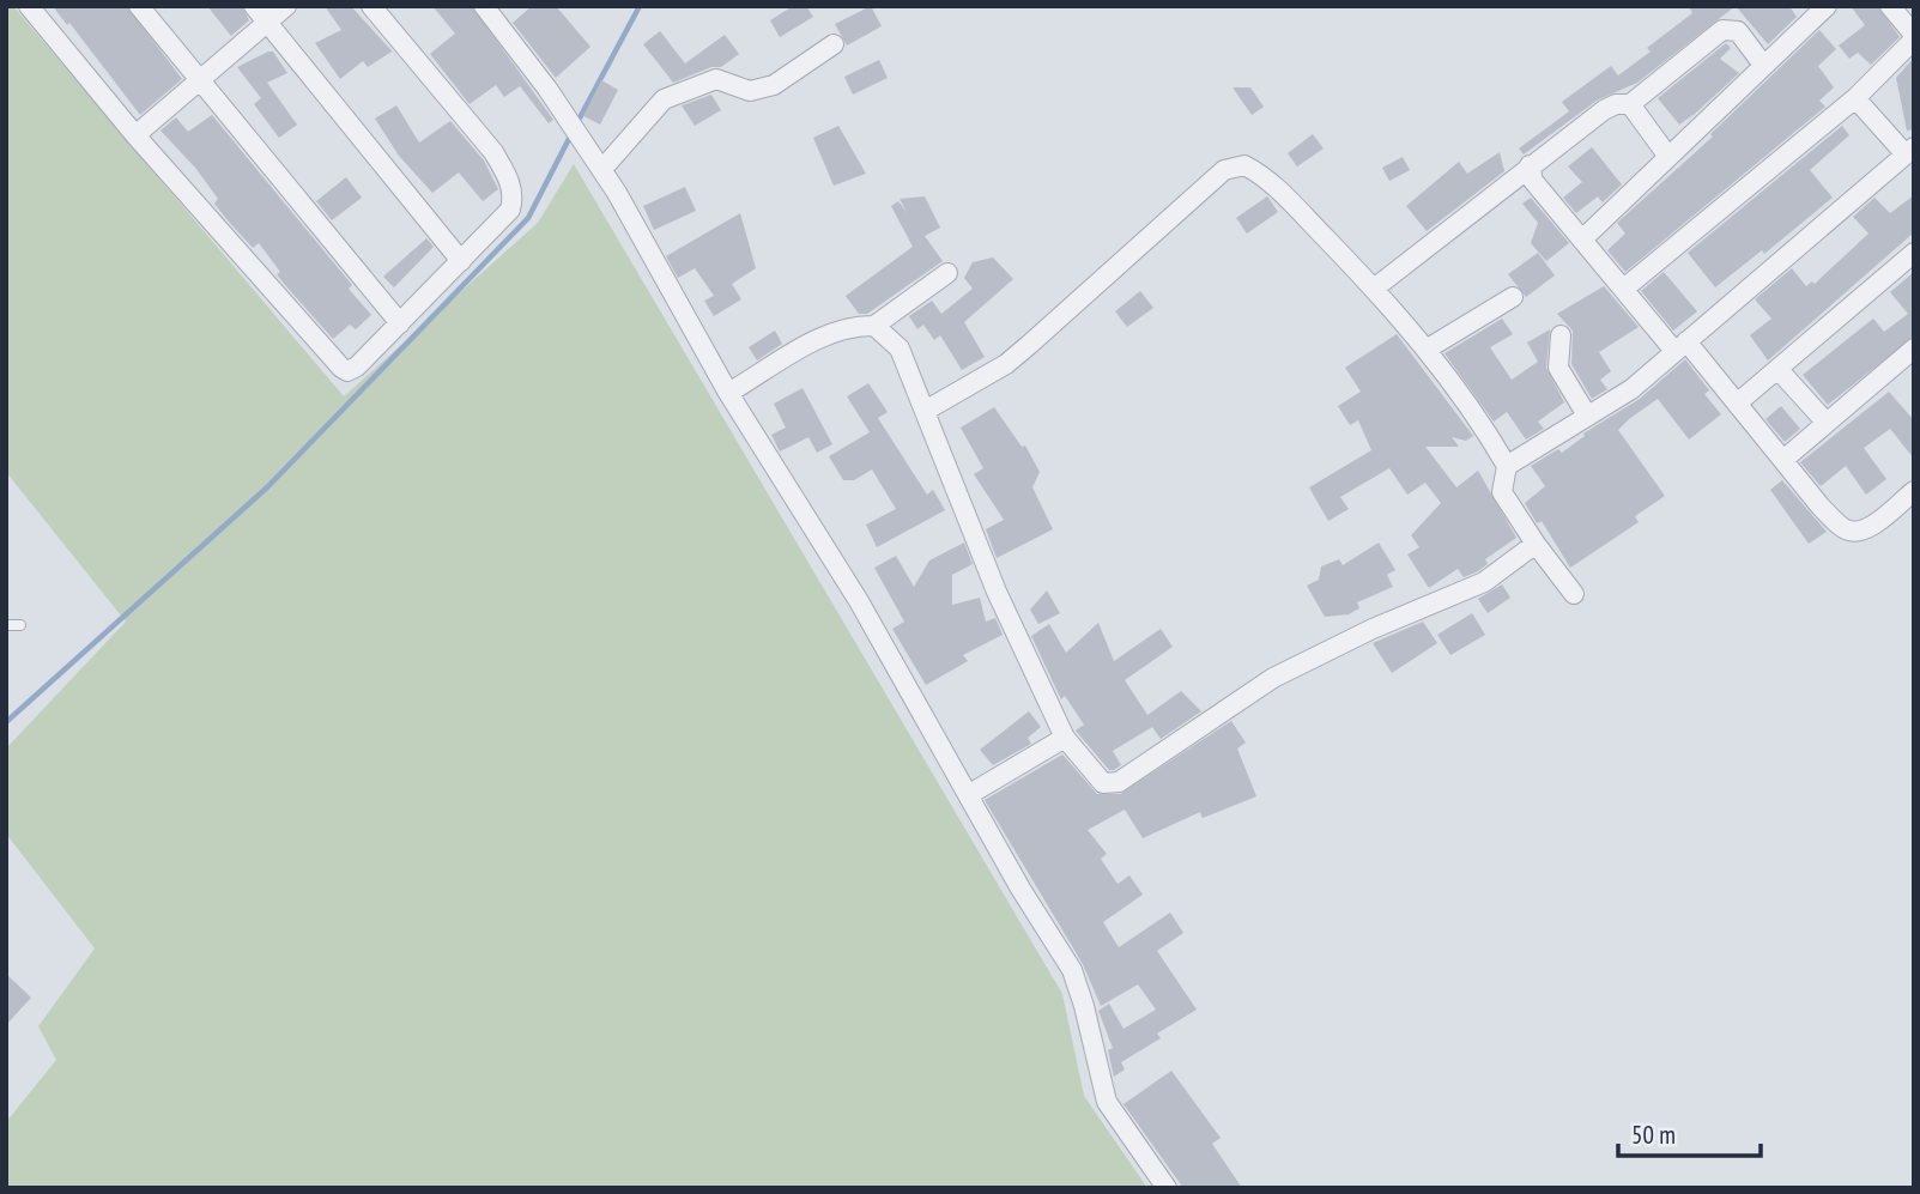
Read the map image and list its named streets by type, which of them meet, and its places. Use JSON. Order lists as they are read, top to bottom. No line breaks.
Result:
{"scale_bar":"50 m"}
